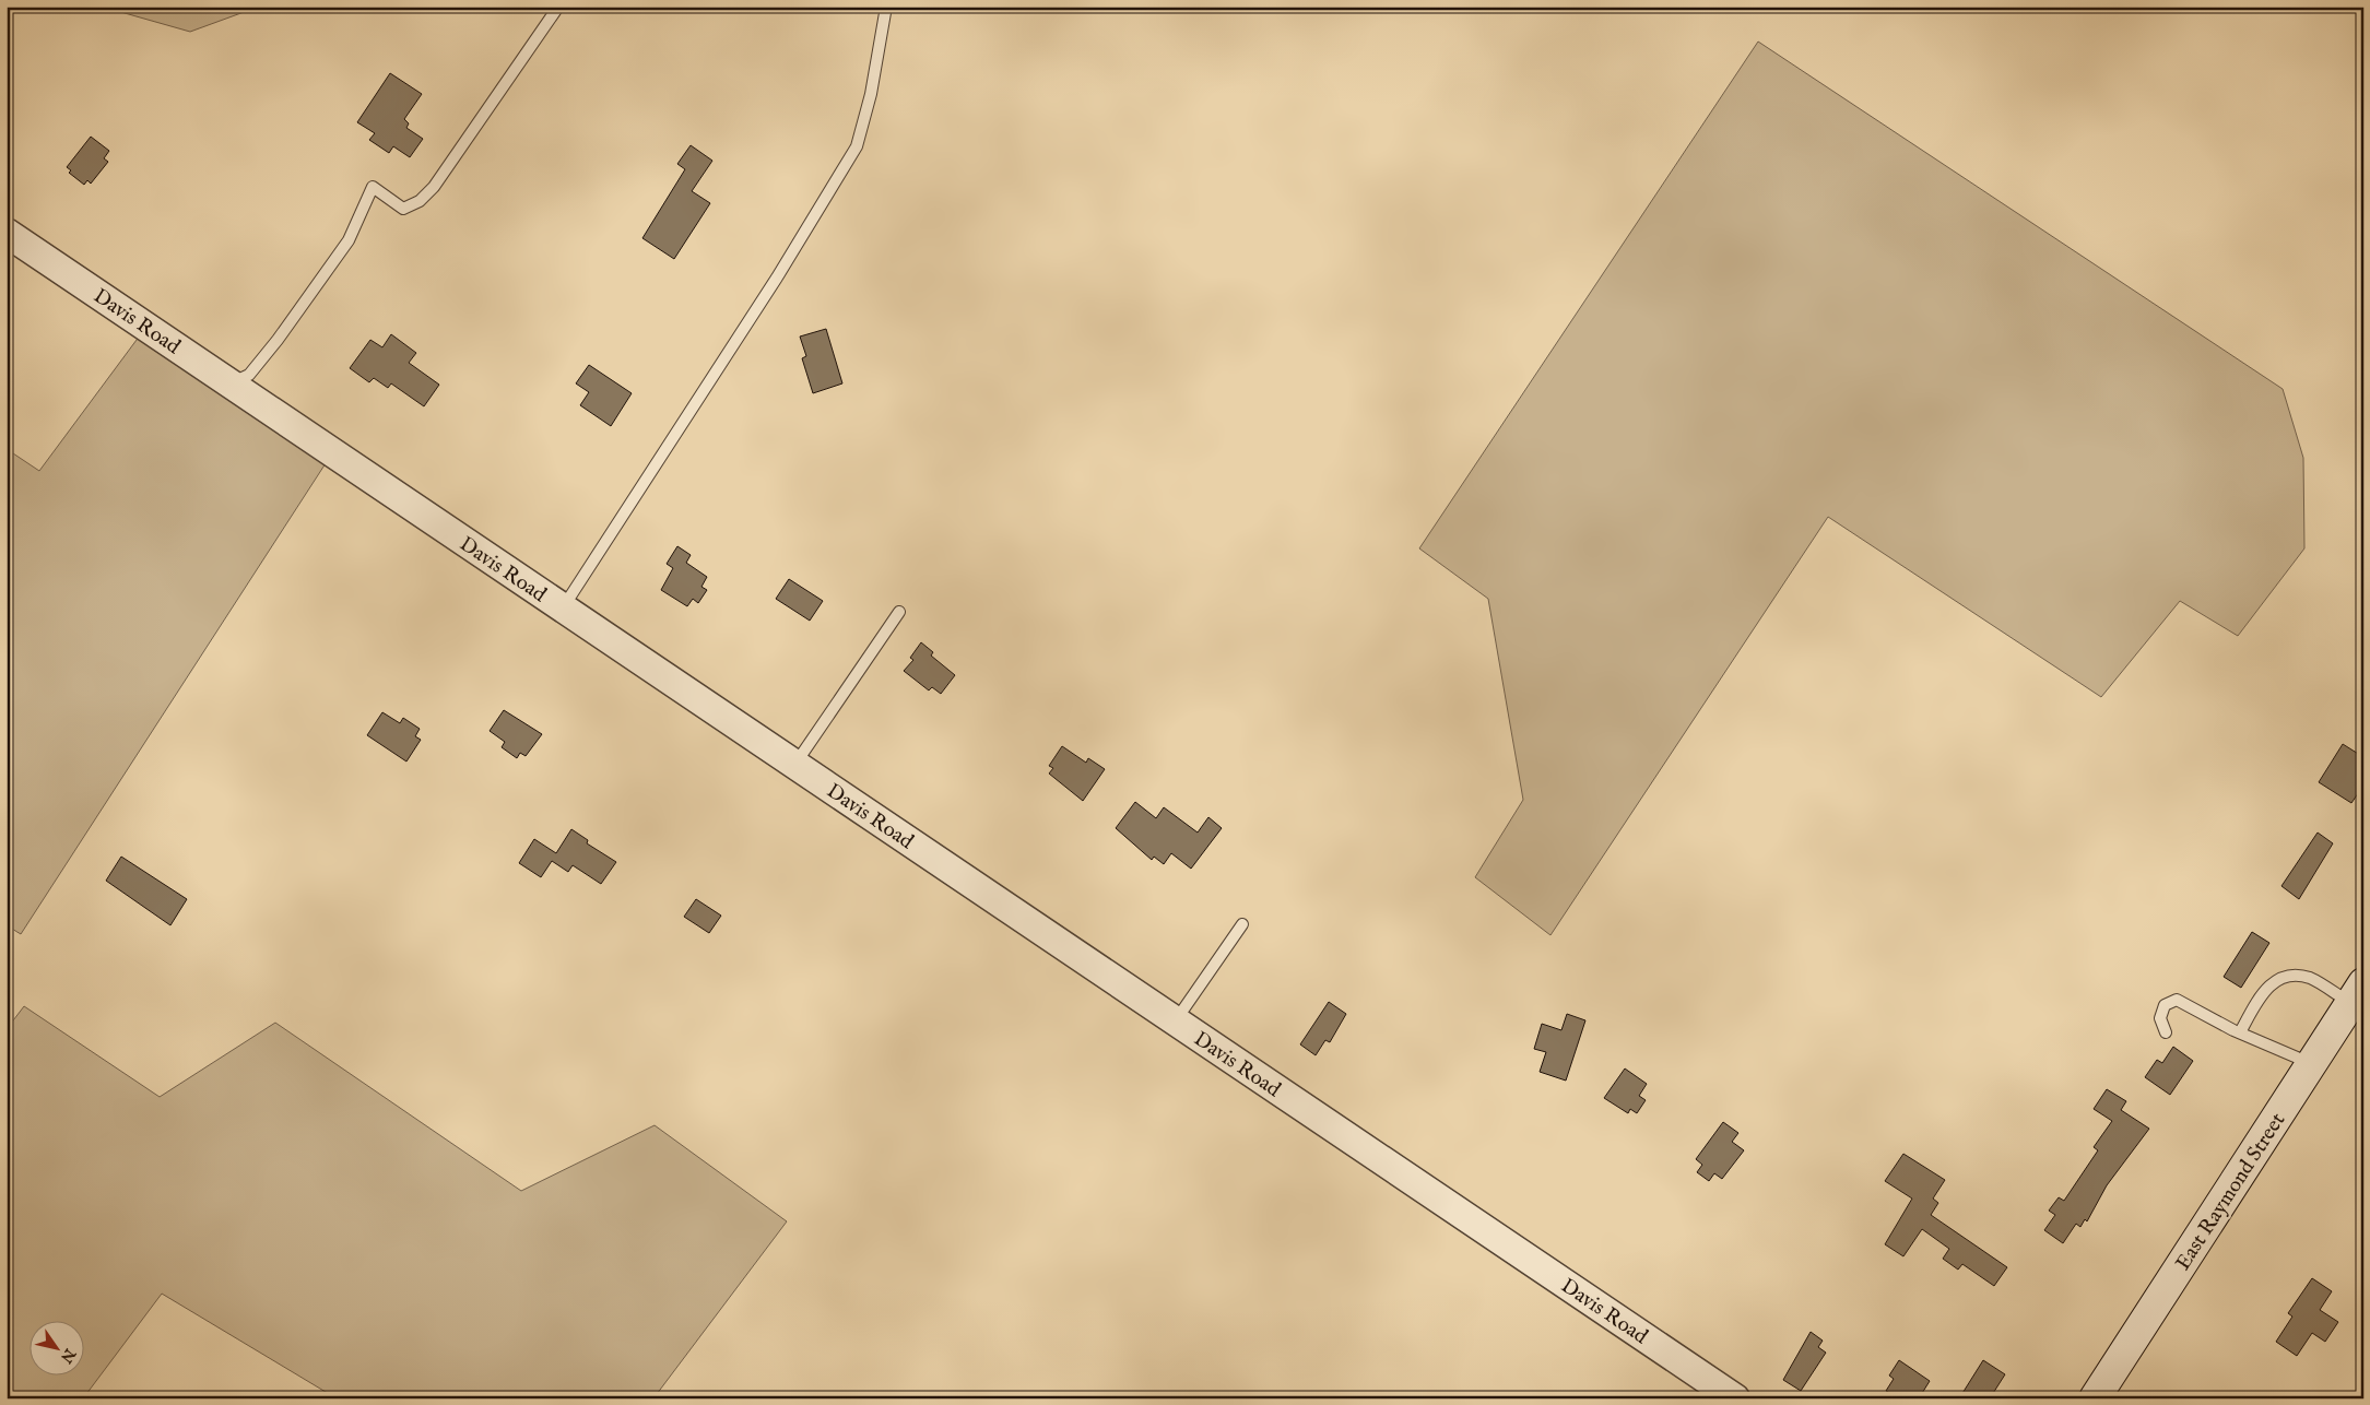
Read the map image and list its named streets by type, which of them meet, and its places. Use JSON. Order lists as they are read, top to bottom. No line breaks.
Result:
{"streets":{"main road":["East Raymond Street"],"street":["Davis Road"]},"north":"bottom right"}
